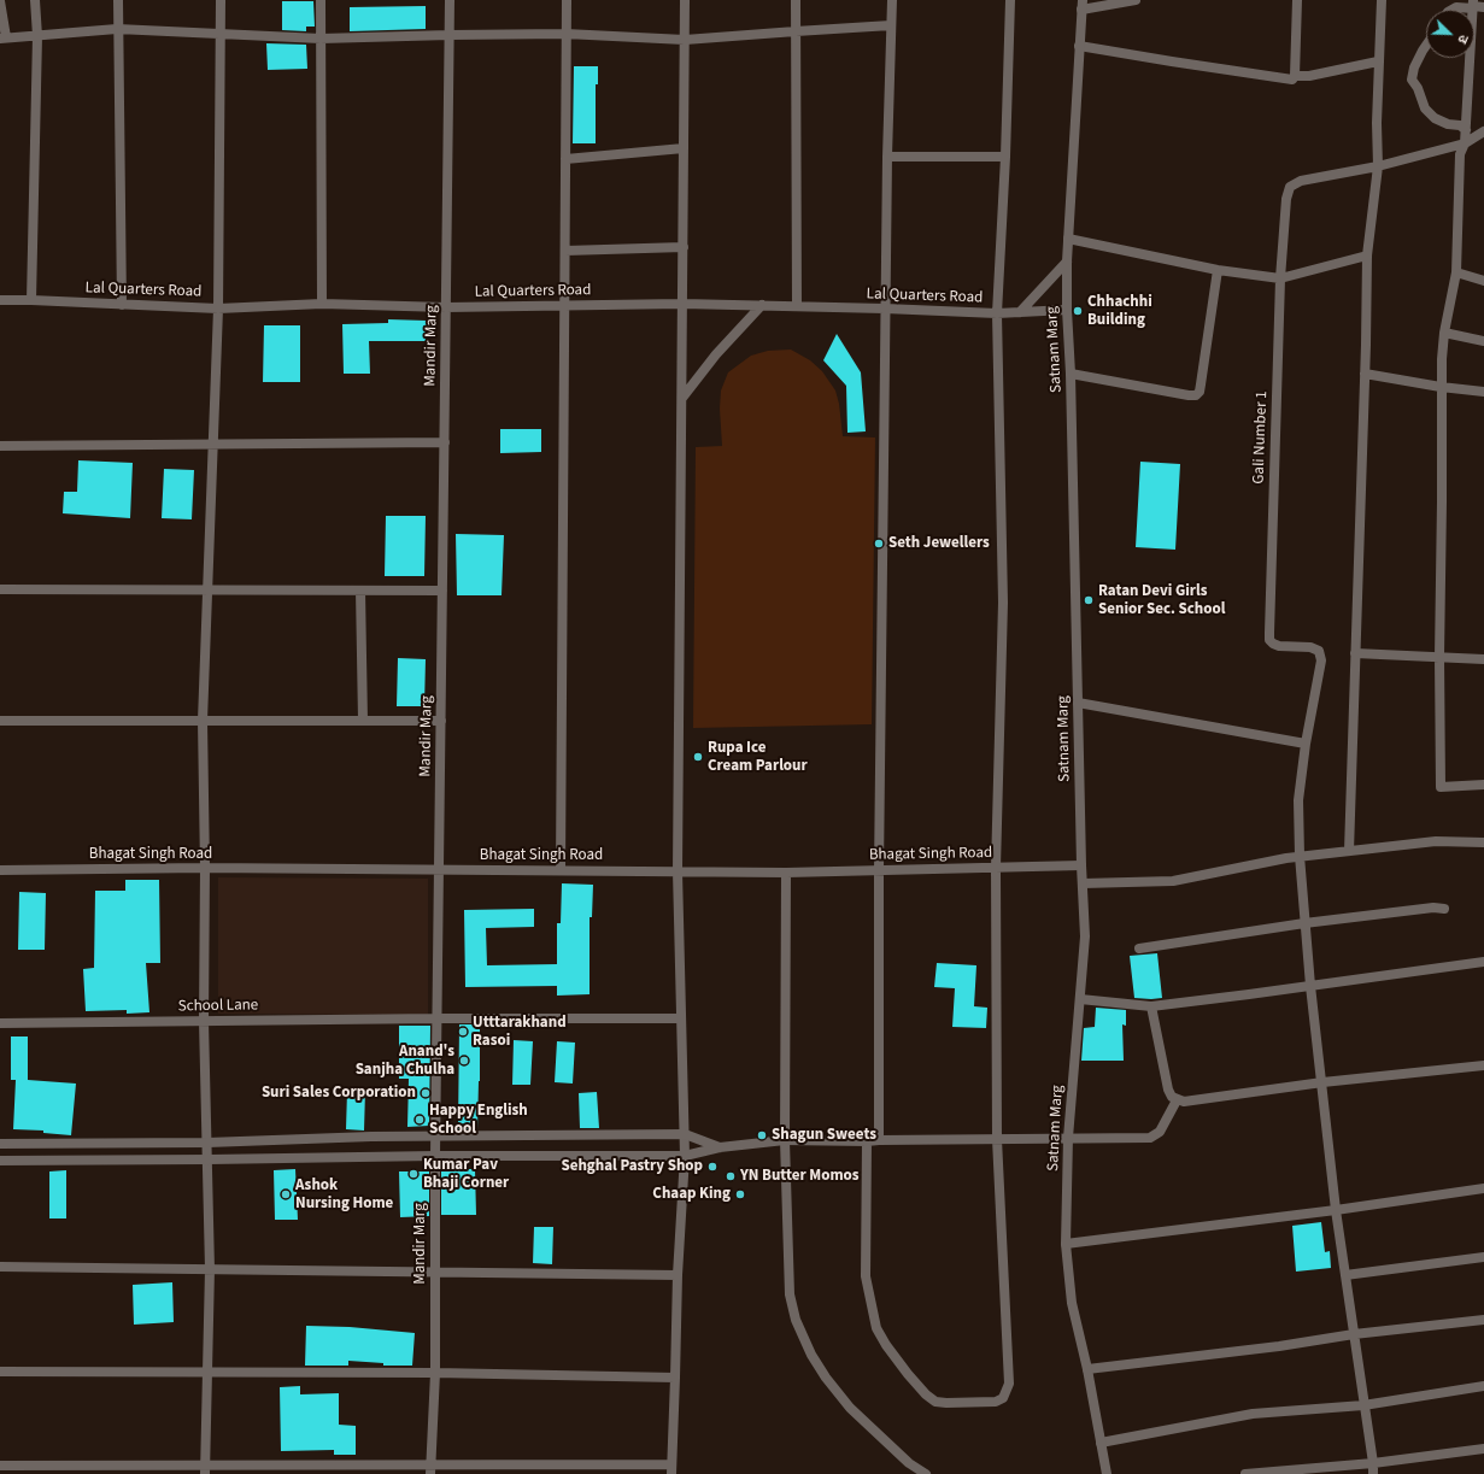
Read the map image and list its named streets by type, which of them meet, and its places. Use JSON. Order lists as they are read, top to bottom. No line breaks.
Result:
{"streets":{"street":["Lal Quarters Road","Mandir Marg","Satnam Marg","Gali Number 1","Bhagat Singh Road","School Lane"]},"crossings":[["Lal Quarters Road","Mandir Marg"],["Lal Quarters Road","Satnam Marg"],["Mandir Marg","Bhagat Singh Road"],["Mandir Marg","School Lane"],["Satnam Marg","Bhagat Singh Road"]],"places":["Chhachhi Building","Seth Jewellers","Ratan Devi Girls Senior Sec. School","Rupa Ice Cream Parlour","Utttarakhand Rasoi","Anand's Sanjha Chulha","Suri Sales Corporation","Happy English School","Shagun Sweets","Sehghal Pastry Shop","Kumar Pav Bhaji Corner","YN Butter Momos","Ashok Nursing Home","Chaap King"],"north":"bottom right"}
